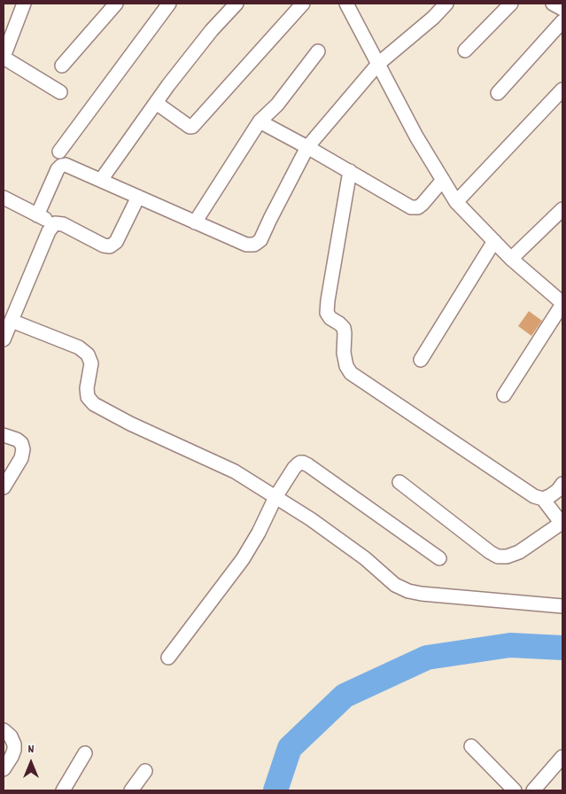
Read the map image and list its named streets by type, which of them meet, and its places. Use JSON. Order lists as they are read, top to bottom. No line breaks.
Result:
{"north":"top"}
